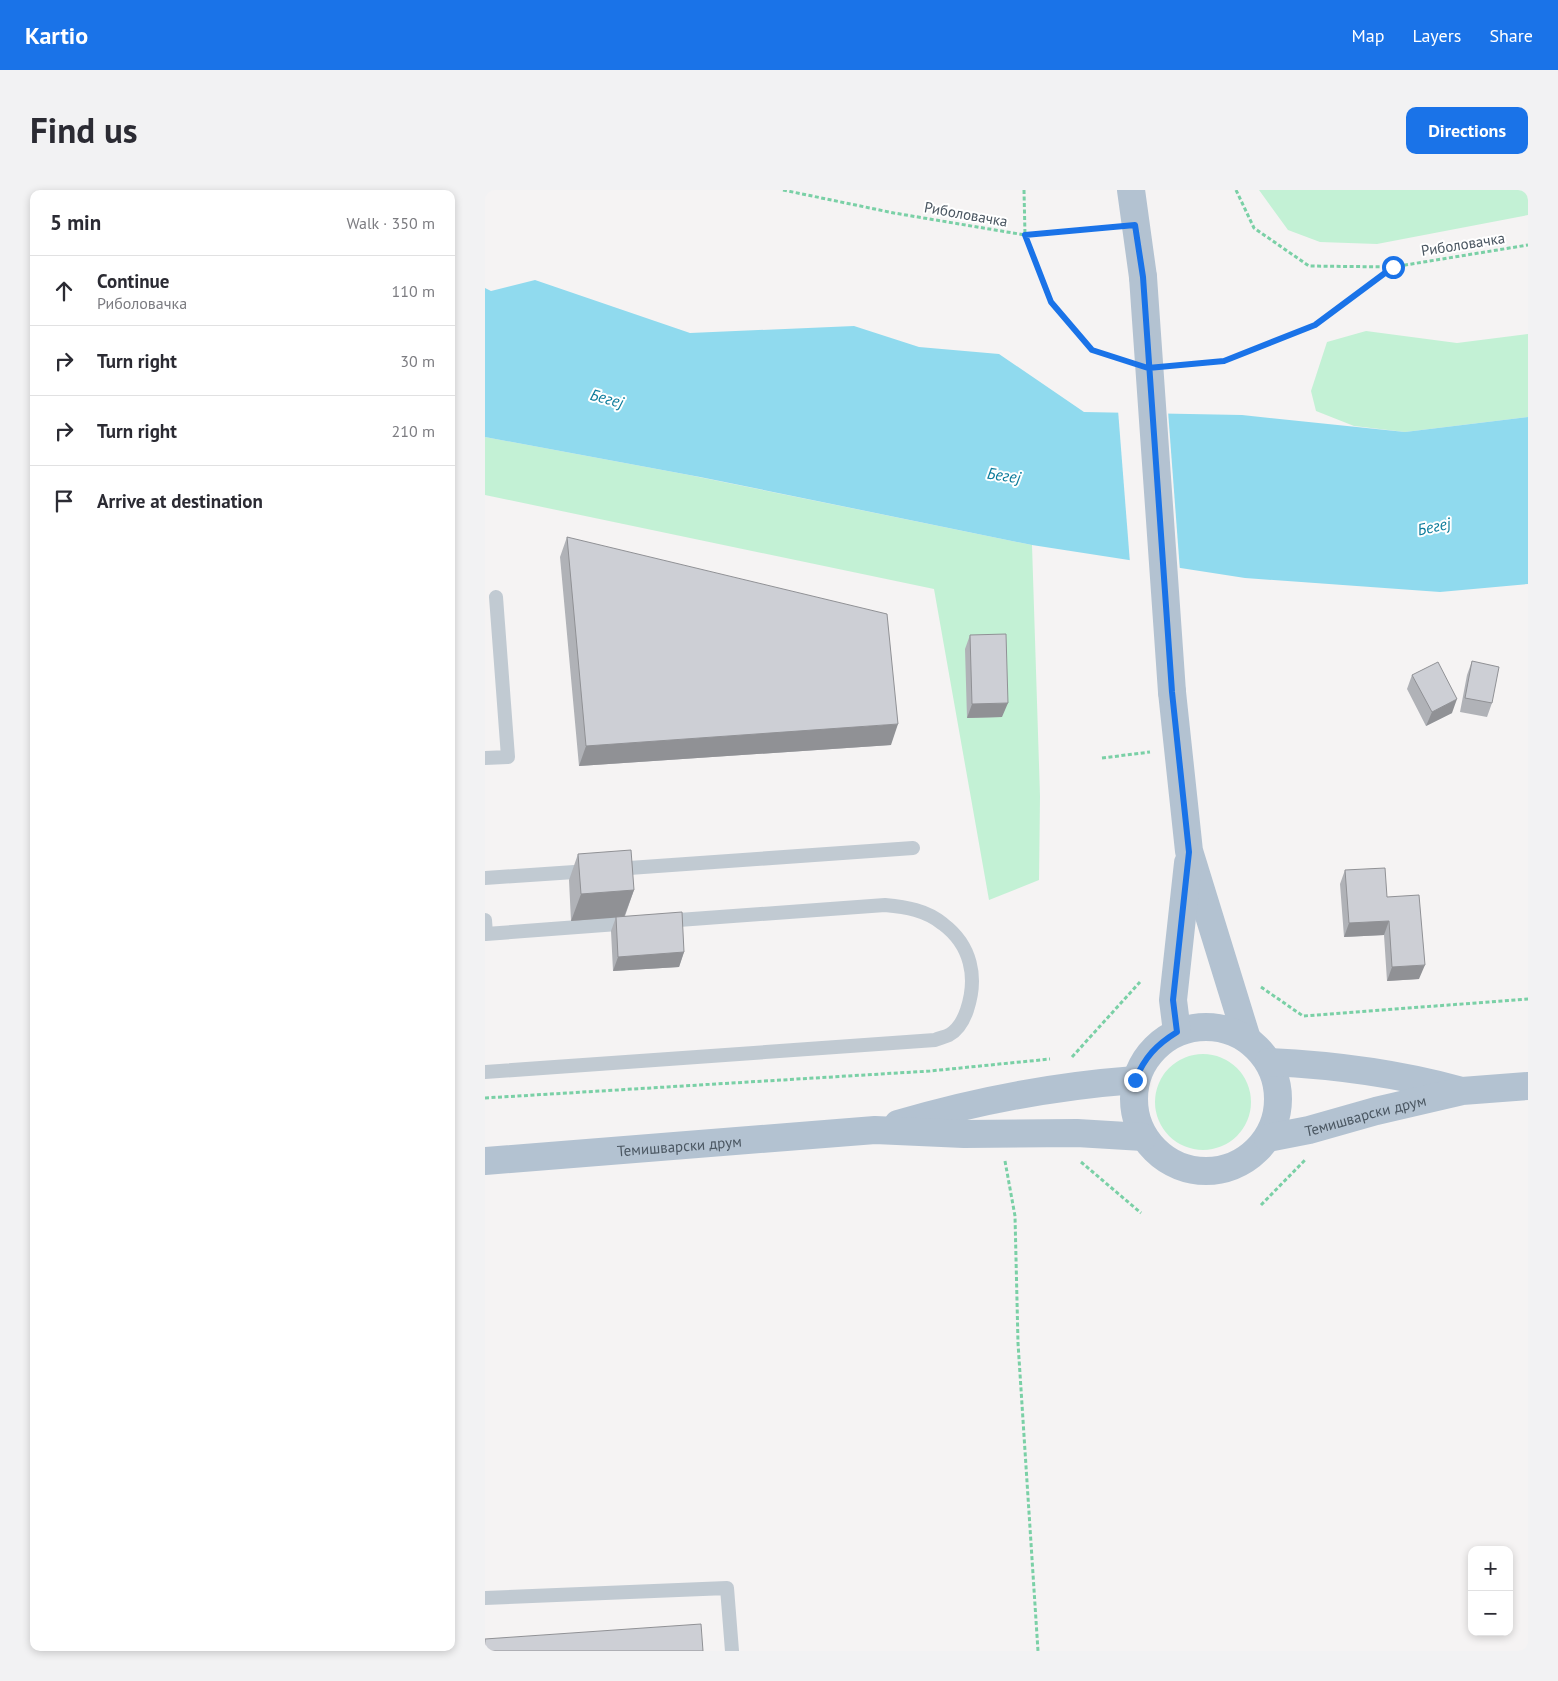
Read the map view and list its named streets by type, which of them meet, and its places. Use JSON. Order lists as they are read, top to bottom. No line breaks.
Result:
{"streets":{"main road":["Темишварски друм"],"path":["Риболовачка"]},"water":["Бегеј"],"page":{"header":"Kartio","nav":["Map","Layers","Share"],"title":"Find us","buttons":"Directions","heading":["5 min","Walk · 350 m"],"list":[["Continue","Риболовачка","110 m"],["Turn right","30 m"],["Turn right","210 m"],"Arrive at destination"],"map_buttons":["+","−"]}}
